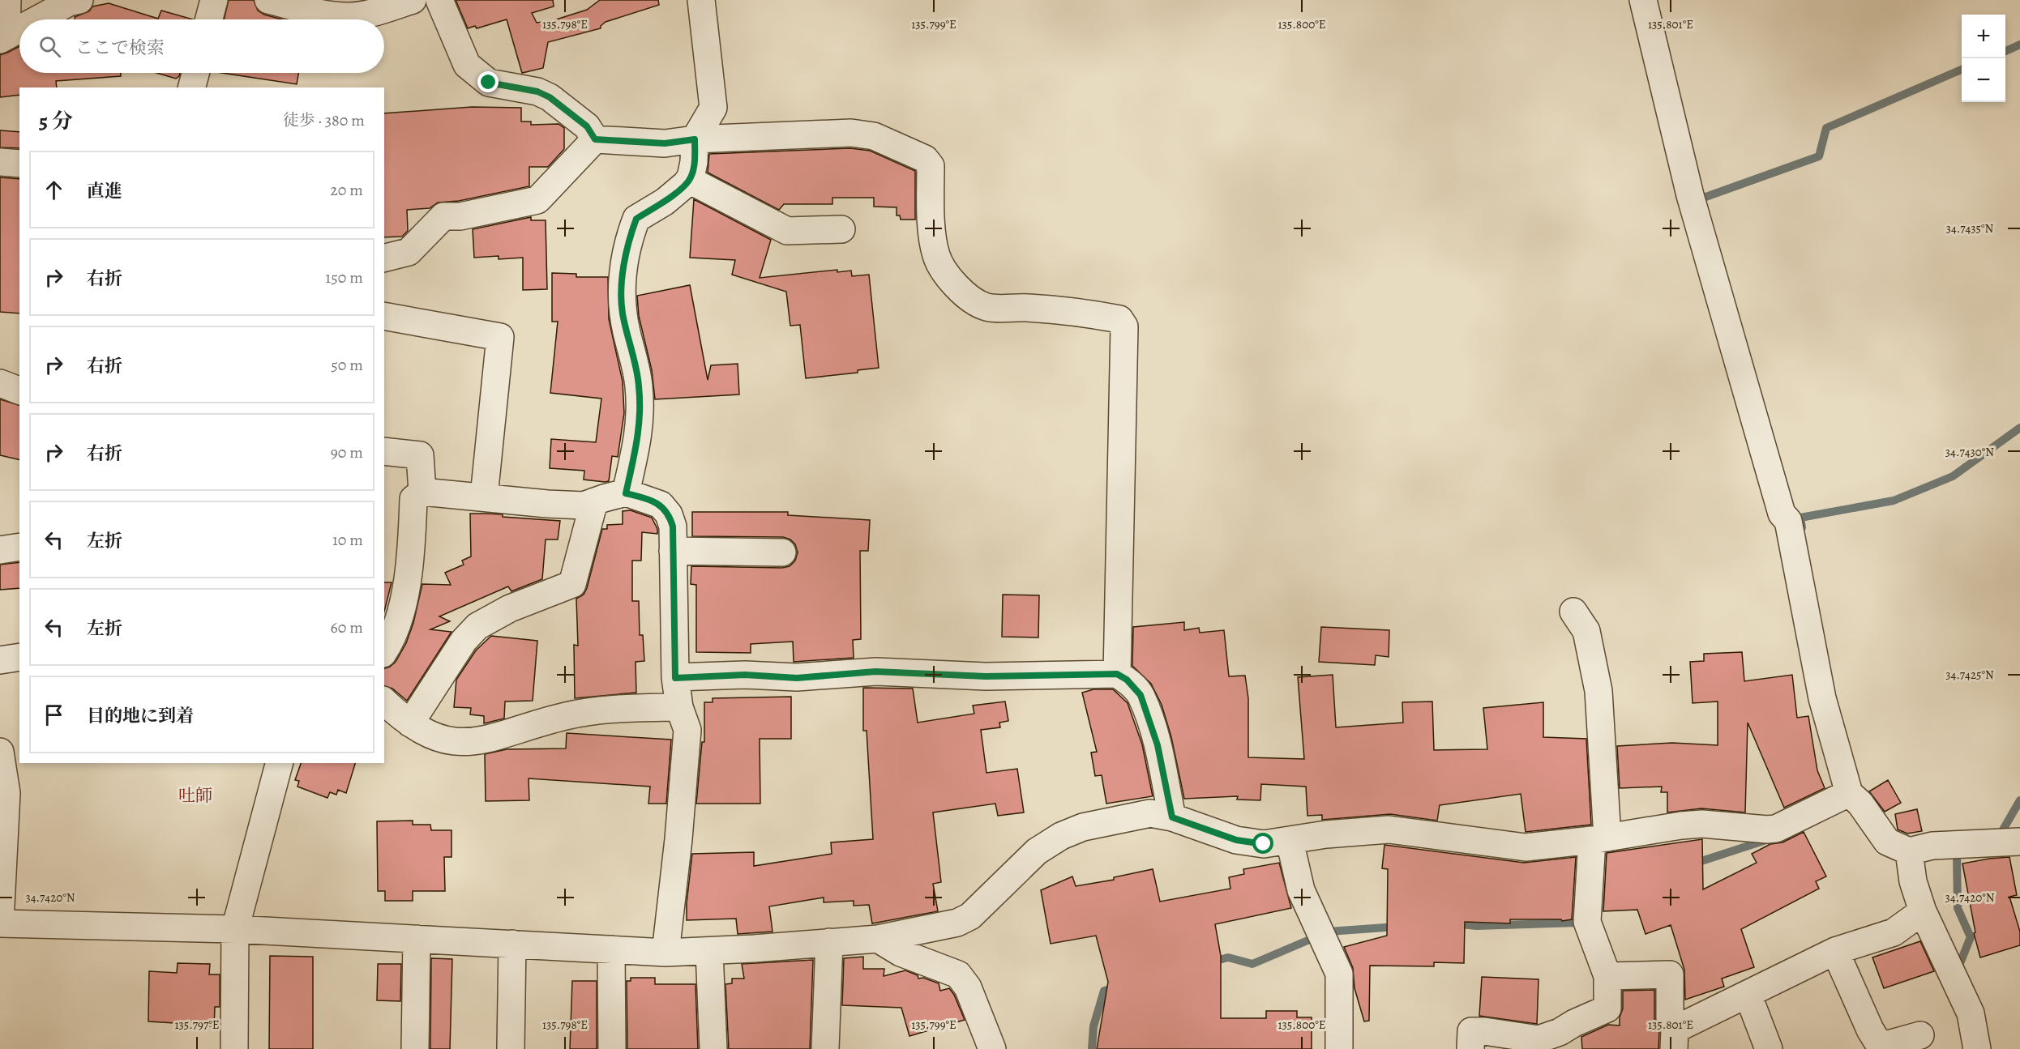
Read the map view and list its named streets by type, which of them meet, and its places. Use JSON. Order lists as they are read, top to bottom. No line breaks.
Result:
{"districts":["吐師"],"page":{"map_buttons":["+","−"],"search":"ここで検索","heading":["5 分","徒歩 · 380 m"],"list":[["直進","20 m"],["右折","150 m"],["右折","50 m"],["右折","90 m"],["左折","10 m"],["左折","60 m"],"目的地に到着"]},"coordinates":["135.798°E","135.799°E","135.800°E","135.801°E","34.7435°N","34.7430°N","34.7425°N","34.7420°N","135.797°E"]}
